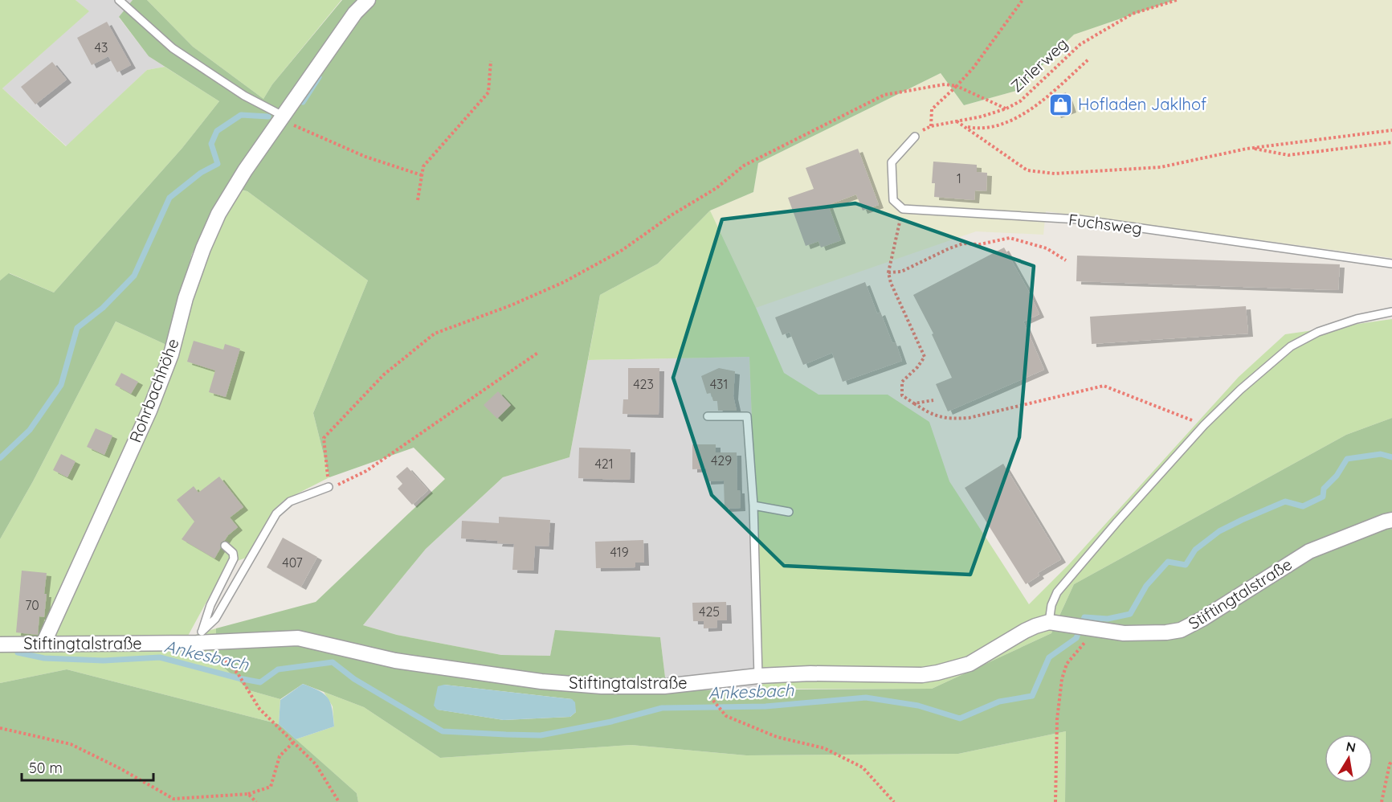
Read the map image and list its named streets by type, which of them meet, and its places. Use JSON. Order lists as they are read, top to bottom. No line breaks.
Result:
{"streets":{"street":["Rohrbachhöhe","Stiftingtalstraße"],"lane":["Fuchsweg"],"path":["Zirlerweg"]},"crossings":[["Rohrbachhöhe","Stiftingtalstraße"]],"water":["Ankesbach"],"places":{"shop":["Hofladen Jaklhof"]},"house_numbers":["43","1","423","431","429","421","419","407","70","425"],"scale_bar":"50 m","north":"top"}
